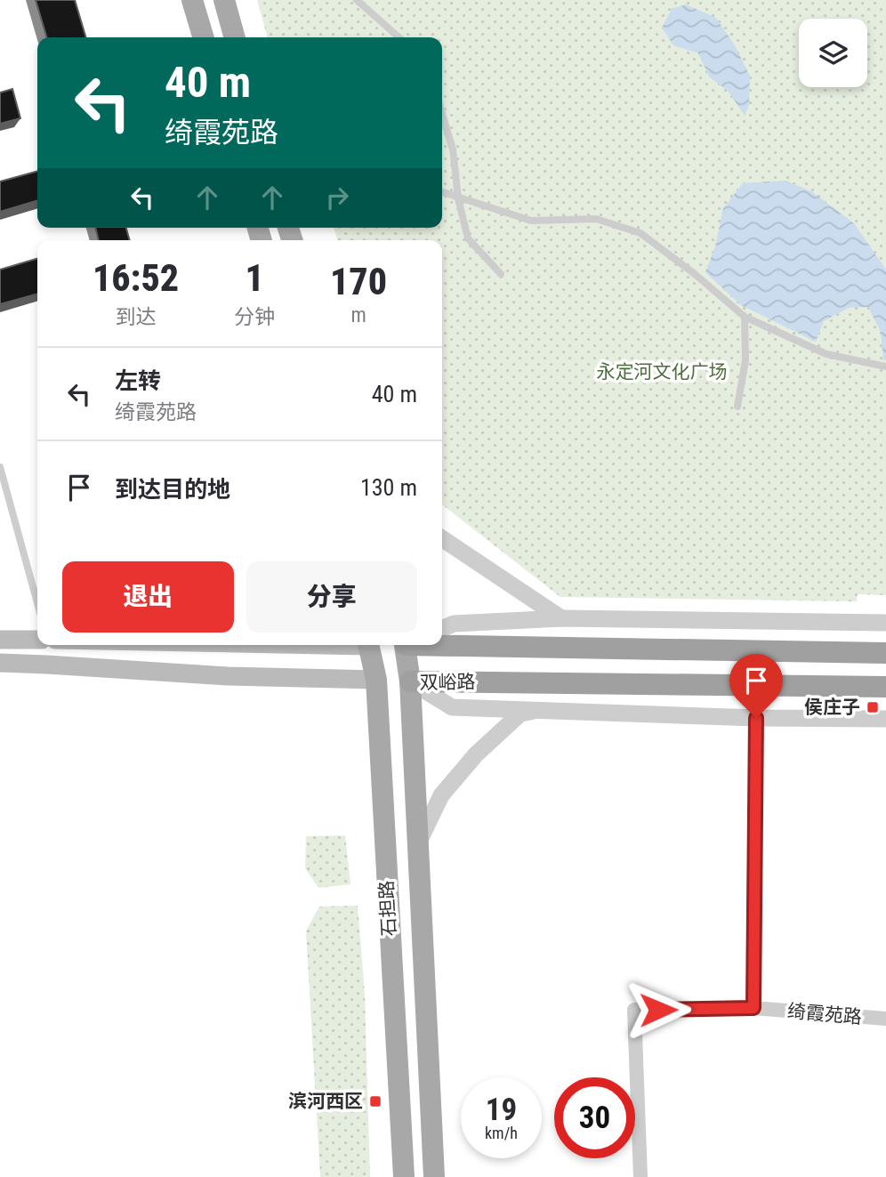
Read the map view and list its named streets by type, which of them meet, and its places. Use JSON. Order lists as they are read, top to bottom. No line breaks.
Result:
{"streets":{"highway":["双峪路"],"main road":["石担路"],"street":["绮霞苑路"]},"crossings":[["双峪路","石担路"]],"parks":["永定河文化广场"],"places":{"transit":["侯庄子","滨河西区"]},"page":{"turn":["40 m","绮霞苑路"],"eta":["16:52","到达","1","分钟","170","m"],"list":[{"name":"左转","note":"绮霞苑路","value":"40 m"},{"name":"到达目的地","value":"130 m"}],"buttons":["退出","分享"],"speed":"19 km/h","limit":"30"}}
